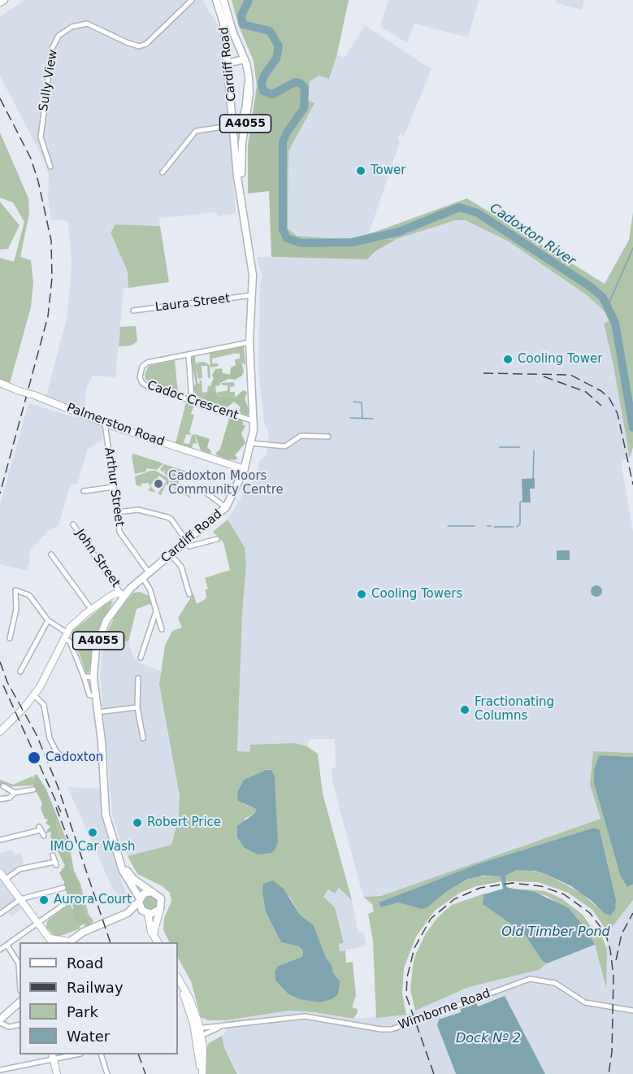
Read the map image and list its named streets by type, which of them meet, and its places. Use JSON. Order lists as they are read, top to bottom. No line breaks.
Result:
{"streets":{"main road":["Cardiff Road","A4055"],"street":["Sully View","Laura Street","Cadoc Crescent","Palmerston Road","Arthur Street","John Street","Wimborne Road"]},"crossings":[["Cardiff Road","Laura Street"],["Cardiff Road","Cadoc Crescent"],["Cardiff Road","Palmerston Road"],["Cardiff Road","Arthur Street"],["Cardiff Road","John Street"],["Palmerston Road","Arthur Street"]],"water":["Cadoxton River","Old Timber Pond","Dock Nº 2"],"places":["Tower","Cooling Tower","Cadoxton Moors Community Centre","Cooling Towers","Fractionating Columns","Cadoxton","Robert Price","IMO Car Wash","Aurora Court"],"legend":["Road","Railway","Park","Water"]}
